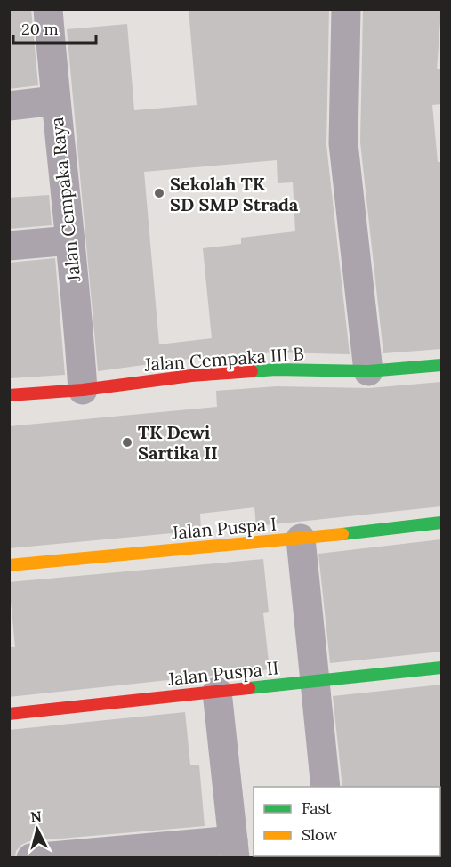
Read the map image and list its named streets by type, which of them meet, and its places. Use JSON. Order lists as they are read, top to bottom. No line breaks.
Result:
{"streets":{"street":["Jalan Cempaka Raya","Jalan Cempaka III B","Jalan Puspa I","Jalan Puspa II"]},"crossings":[["Jalan Cempaka Raya","Jalan Cempaka III B"]],"places":["Sekolah TK SD SMP Strada","TK Dewi Sartika II"],"legend":["Fast","Slow"],"scale_bar":"20 m","north":"top"}
